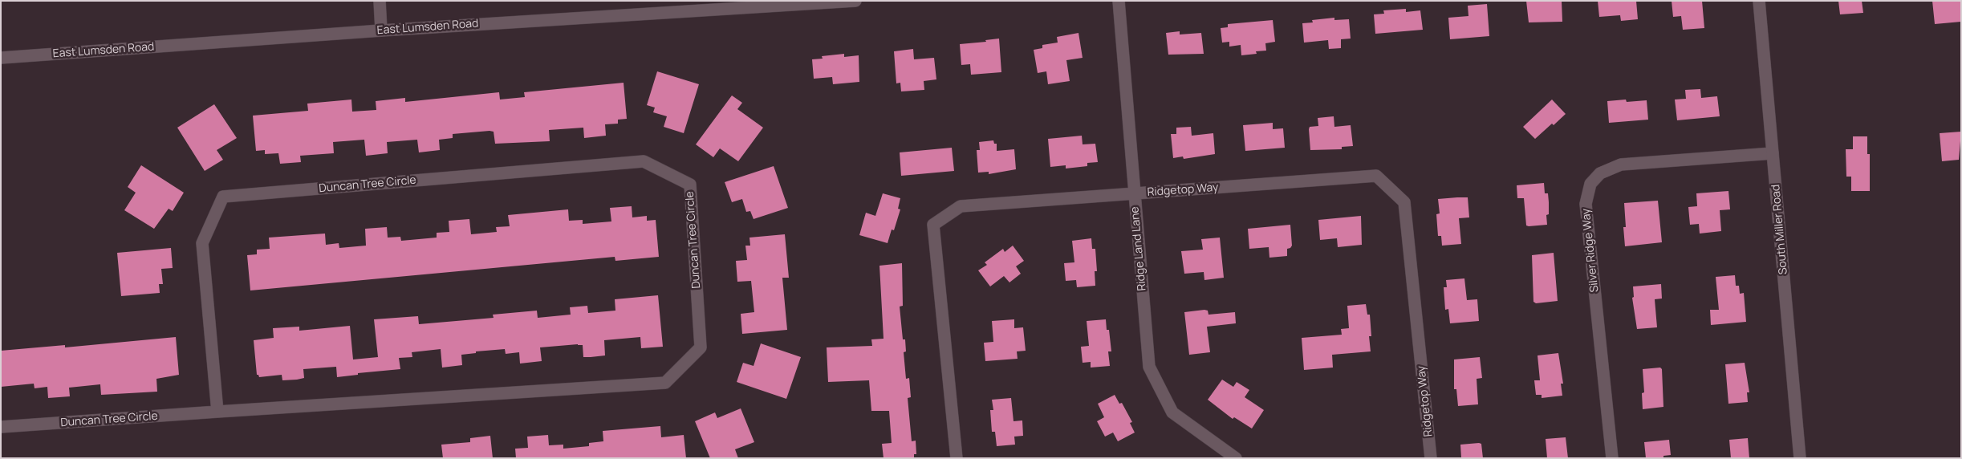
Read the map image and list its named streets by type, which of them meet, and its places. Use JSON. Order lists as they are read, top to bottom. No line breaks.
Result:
{"streets":{"street":["East Lumsden Road","Duncan Tree Circle","Ridgetop Way","South Miller Road","Ridge Land Lane","Silver Ridge Way"]},"crossings":[["Ridgetop Way","Ridge Land Lane"],["South Miller Road","Silver Ridge Way"]]}
